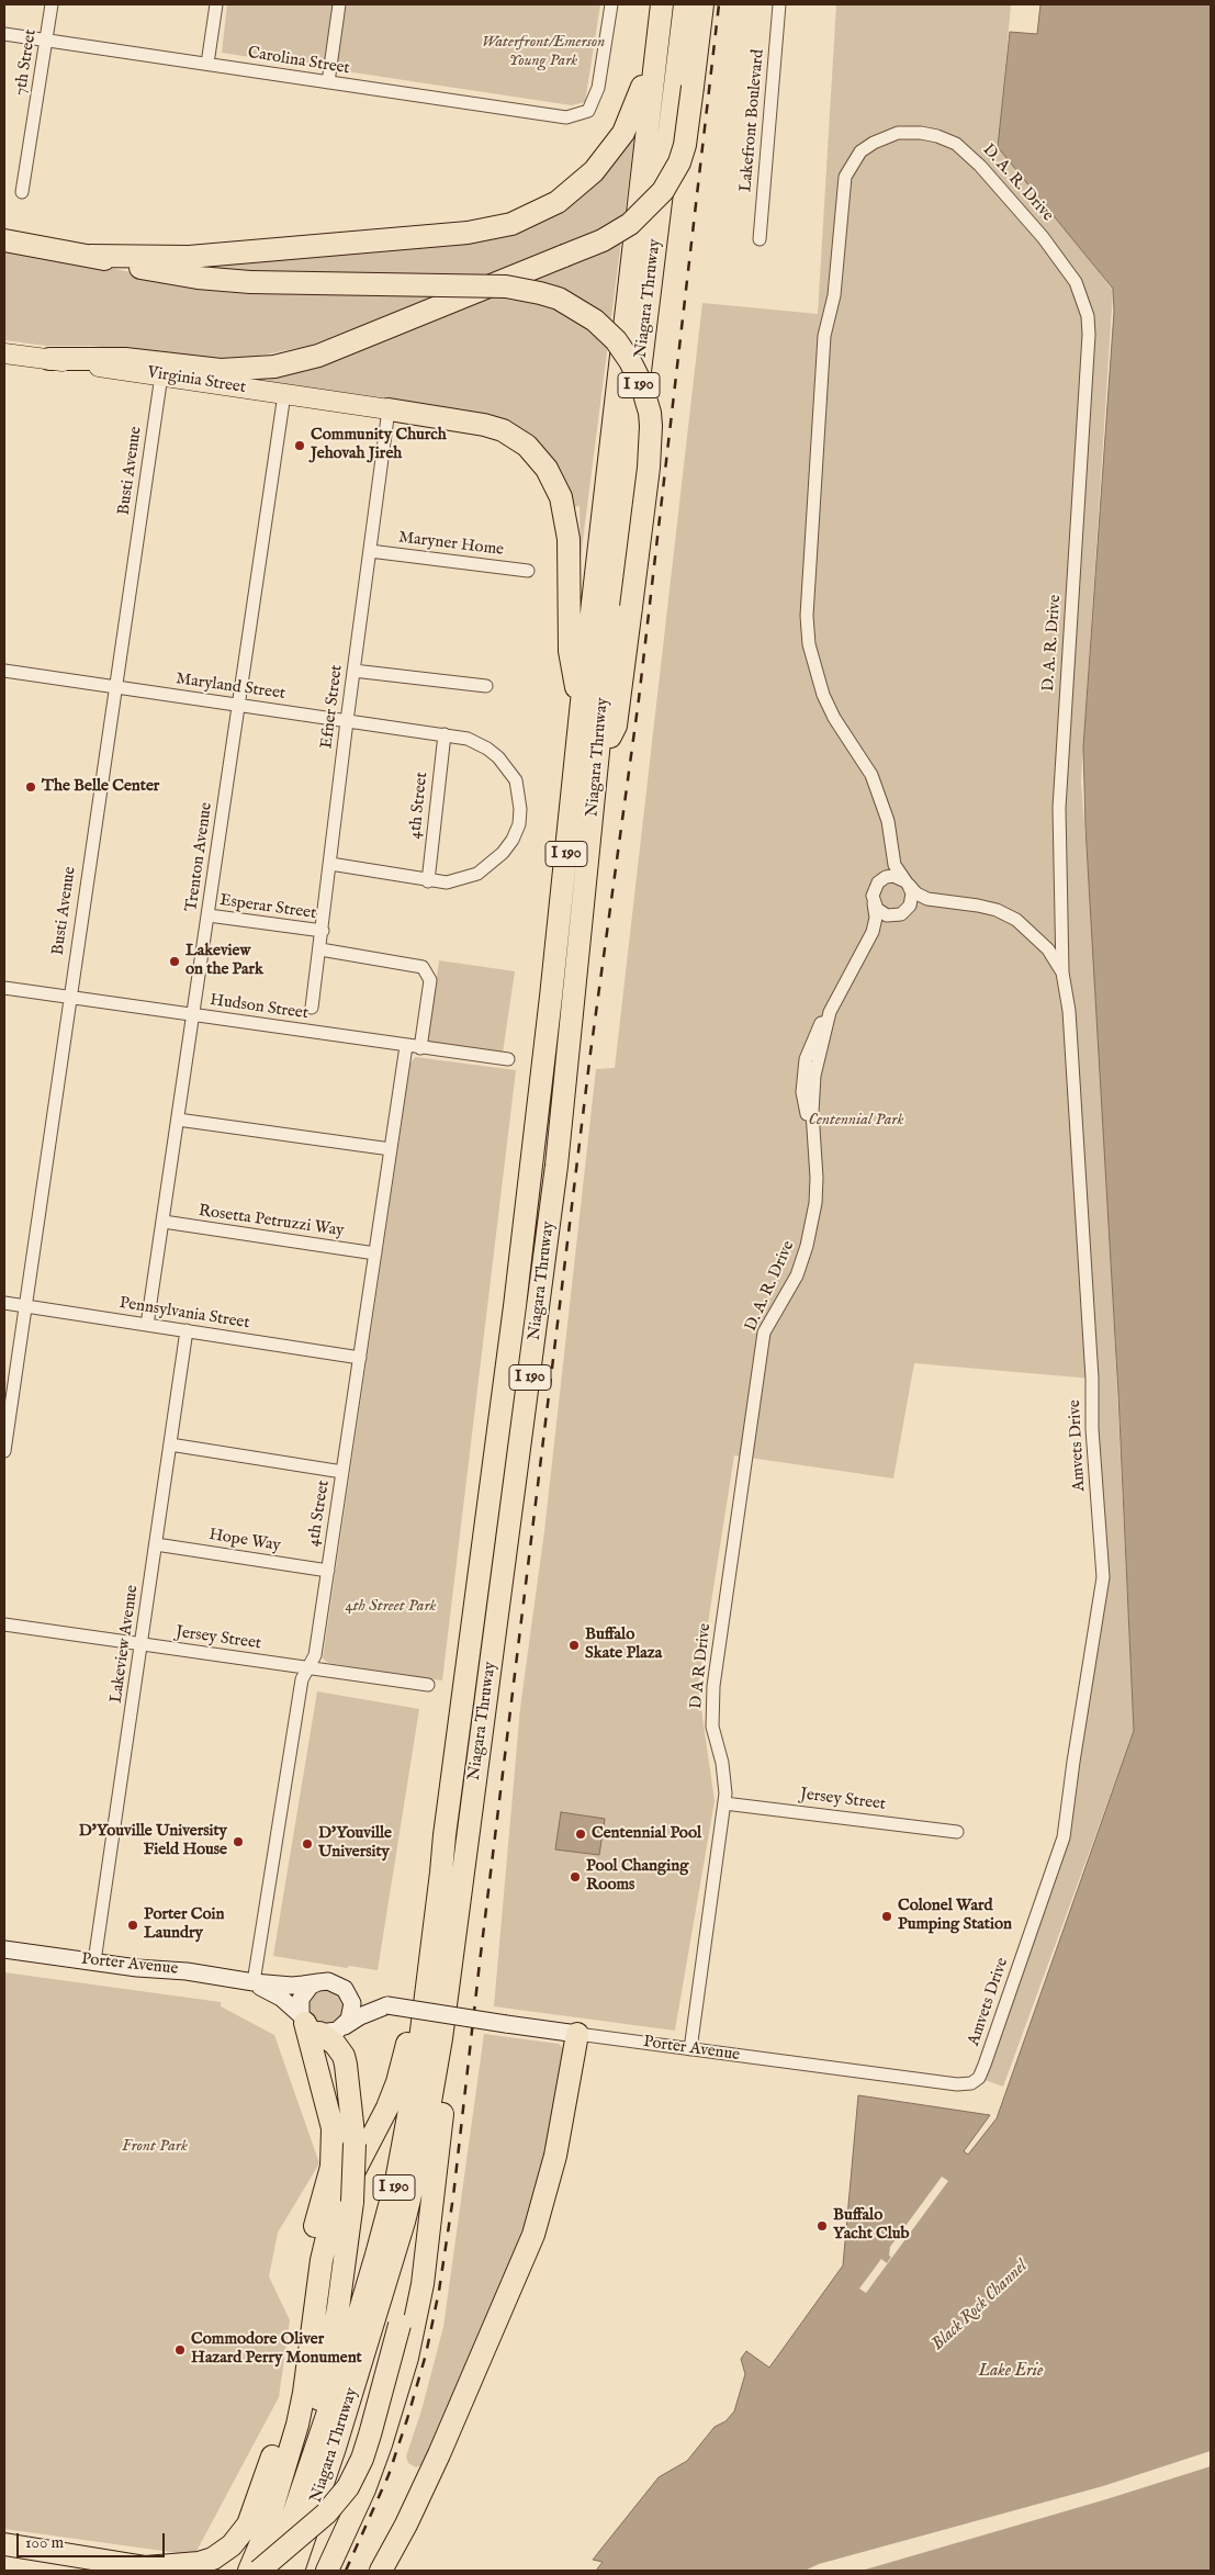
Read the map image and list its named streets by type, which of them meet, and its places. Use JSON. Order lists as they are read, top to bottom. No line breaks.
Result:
{"streets":{"highway":["Niagara Thruway","I 190"],"main road":["Virginia Street"],"street":["Carolina Street","7th Street","Lakefront Boulevard","D. A. R. Drive","Busti Avenue","Maryner Home","Maryland Street","Efner Street","4th Street","Trenton Avenue","Esperar Street","Hudson Street","Rosetta Petruzzi Way","Pennsylvania Street","Amvets Drive","Hope Way","Jersey Street","Lakeview Avenue","D A R Drive","Porter Avenue"]},"crossings":[["Carolina Street","7th Street"],["D. A. R. Drive","Amvets Drive"],["D. A. R. Drive","D A R Drive"],["Virginia Street","Busti Avenue"],["Virginia Street","Efner Street"],["Virginia Street","Trenton Avenue"],["Busti Avenue","Maryland Street"],["Busti Avenue","Hudson Street"],["Busti Avenue","Pennsylvania Street"],["Maryner Home","Efner Street"],["Maryland Street","Efner Street"],["Maryland Street","4th Street"],["Maryland Street","Trenton Avenue"],["Efner Street","Esperar Street"],["4th Street","Hudson Street"],["4th Street","Rosetta Petruzzi Way"],["4th Street","Pennsylvania Street"],["4th Street","Hope Way"],["4th Street","Jersey Street"],["4th Street","Porter Avenue"],["Trenton Avenue","Esperar Street"],["Trenton Avenue","Hudson Street"],["Trenton Avenue","Rosetta Petruzzi Way"],["Trenton Avenue","Pennsylvania Street"],["Pennsylvania Street","Lakeview Avenue"],["Amvets Drive","Porter Avenue"],["Hope Way","Lakeview Avenue"],["Jersey Street","Lakeview Avenue"],["Jersey Street","D A R Drive"],["Lakeview Avenue","Porter Avenue"],["D A R Drive","Porter Avenue"]],"water":["Black Rock Channel","Lake Erie"],"parks":["Waterfront/Emerson Young Park","Centennial Park","4th Street Park","Front Park"],"places":["Community Church Jehovah Jireh","The Belle Center","Lakeview on the Park","Buffalo Skate Plaza","Centennial Pool","D'Youville University Field House","D'Youville University","Pool Changing Rooms","Colonel Ward Pumping Station","Porter Coin Laundry","Buffalo Yacht Club","Commodore Oliver Hazard Perry Monument"],"scale_bar":"100 m"}
